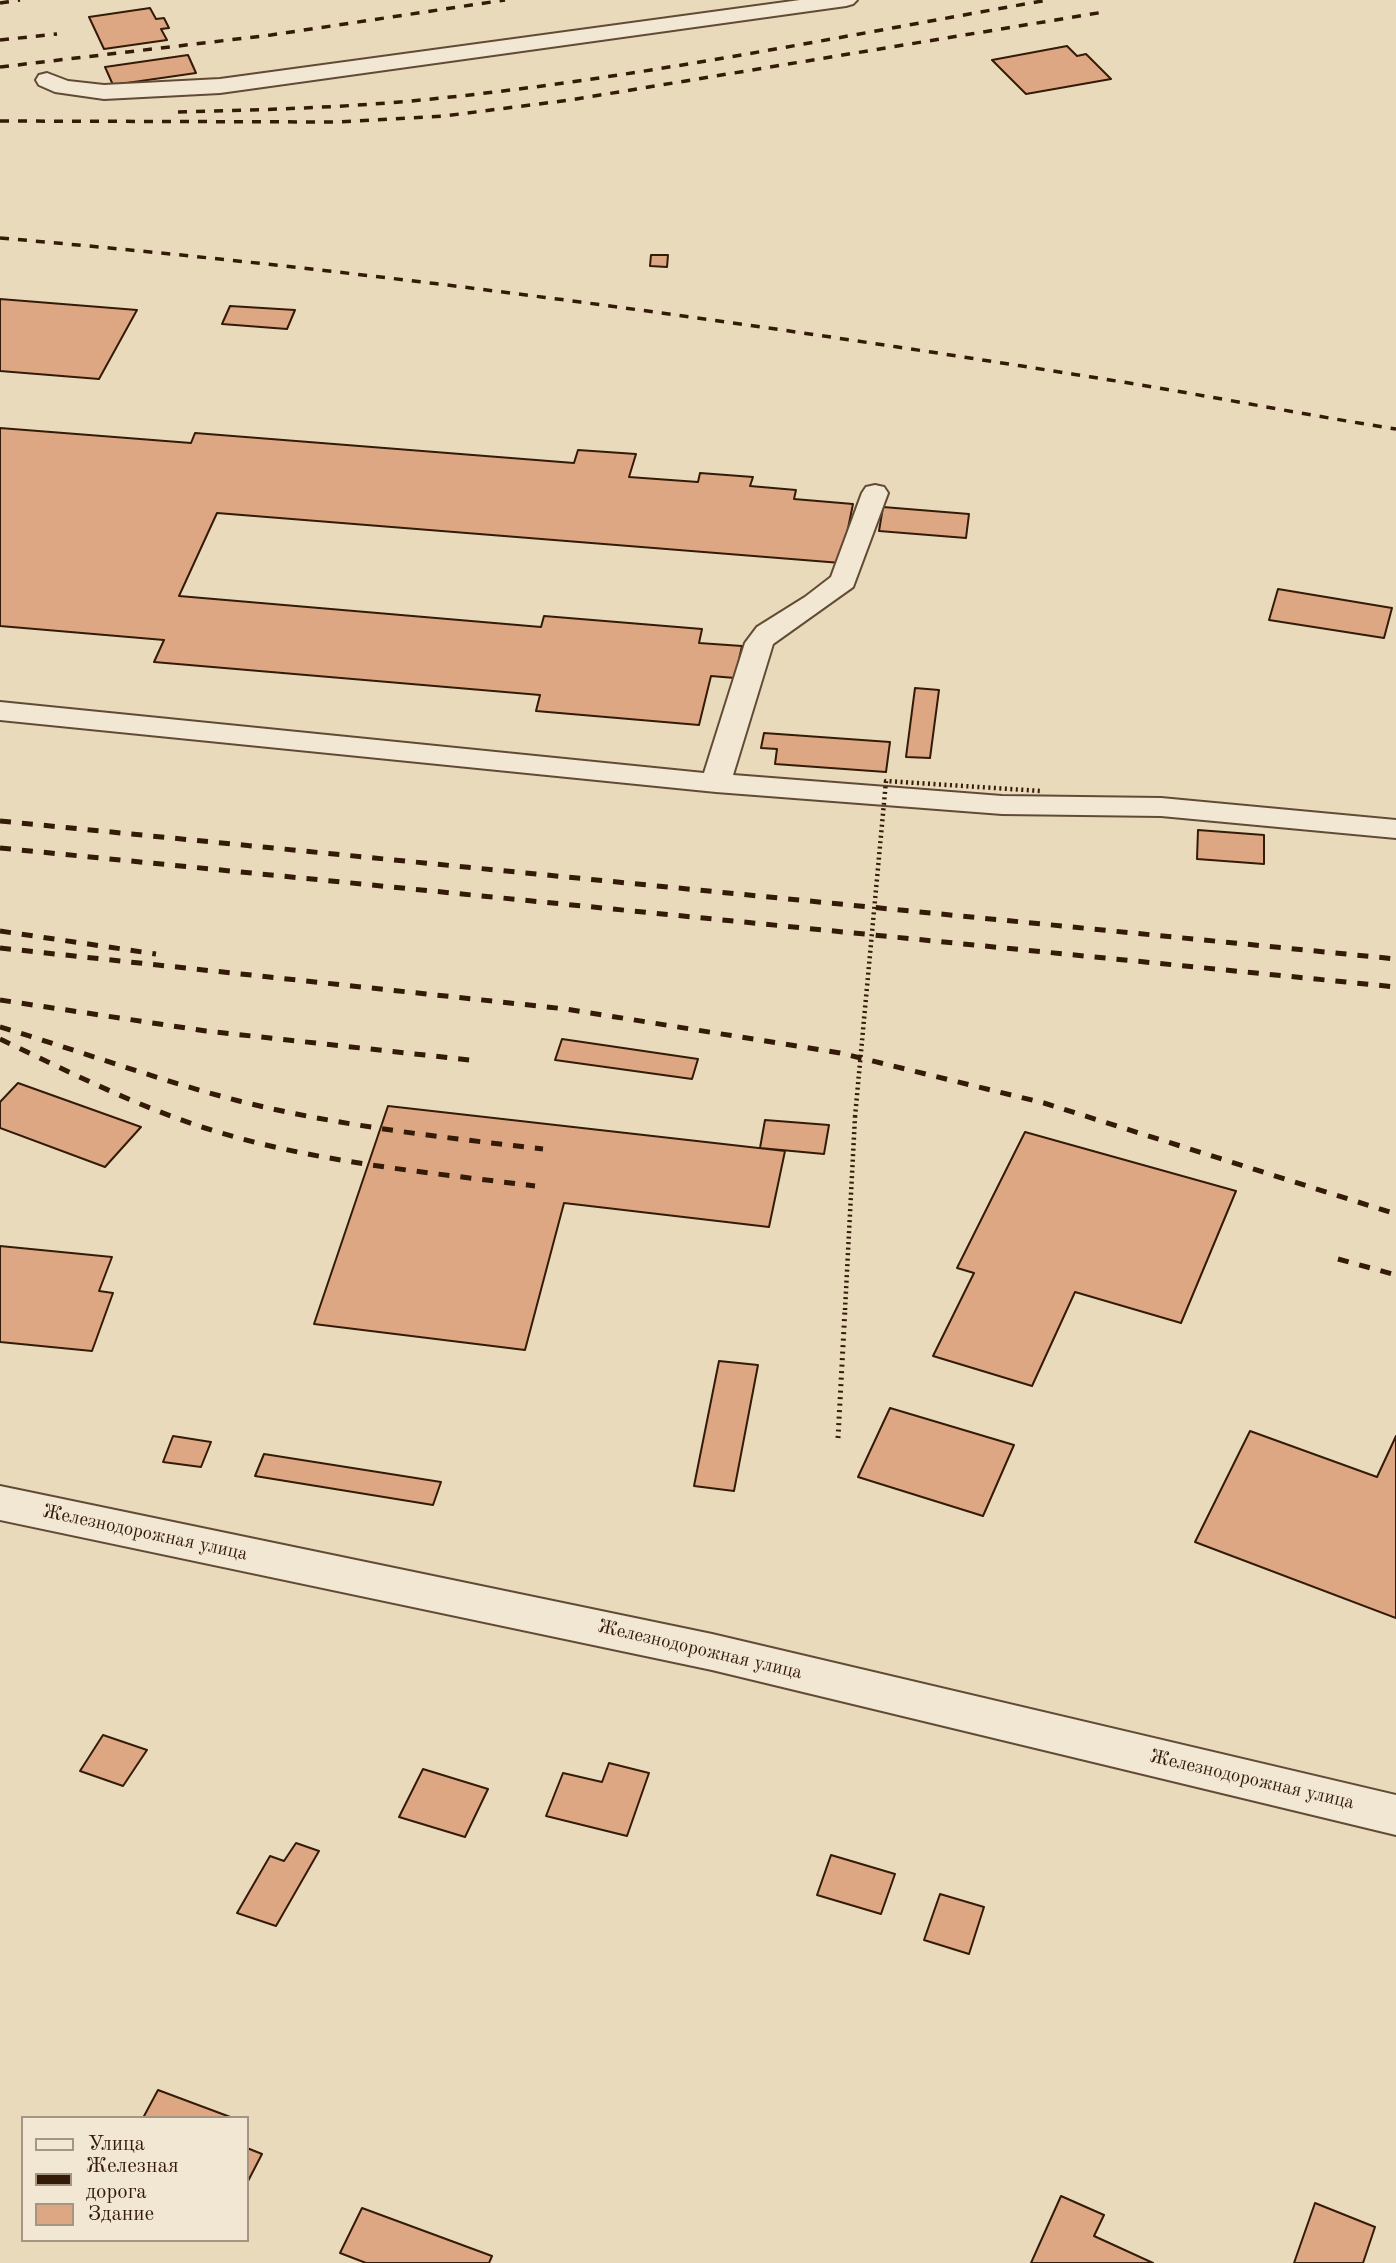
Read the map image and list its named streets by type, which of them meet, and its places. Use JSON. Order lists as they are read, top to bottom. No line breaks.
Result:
{"streets":{"street":["Железнодорожная улица"]},"legend":["Улица","Железная дорога","Здание"]}
